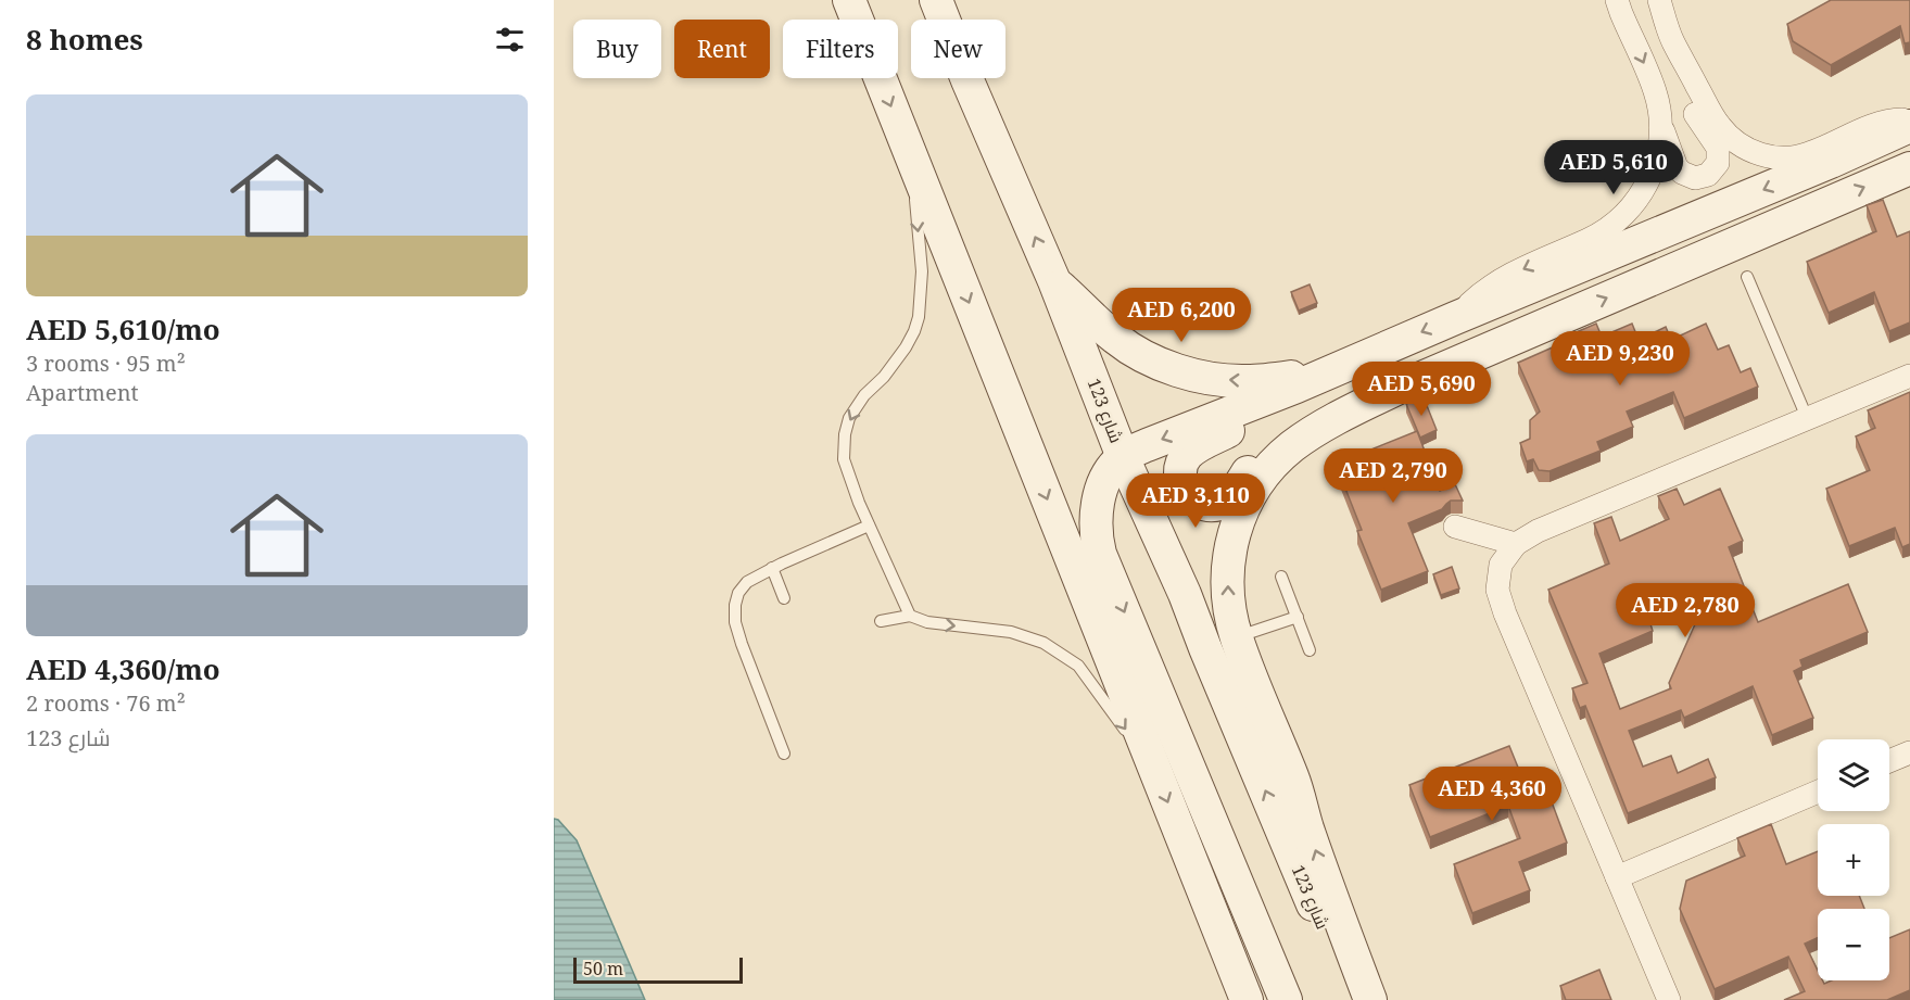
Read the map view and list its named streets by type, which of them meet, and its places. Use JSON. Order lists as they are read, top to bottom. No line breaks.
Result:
{"streets":{"street":["شارع 123"]},"scale_bar":"50 m","page":{"heading":"8 homes","chip":["Buy","Rent","Filters","New"],"list":[{"name":"AED 5,610/mo","note":"3 rooms · 95 m² · Apartment"},{"name":"AED 4,360/mo","note":"2 rooms · 76 m² · شارع 123"}],"price":["AED 5,610","AED 6,200","AED 9,230","AED 5,690","AED 2,790","AED 3,110","AED 2,780","AED 4,360"],"map_buttons":["+","−"],"scale":"50 m"}}
